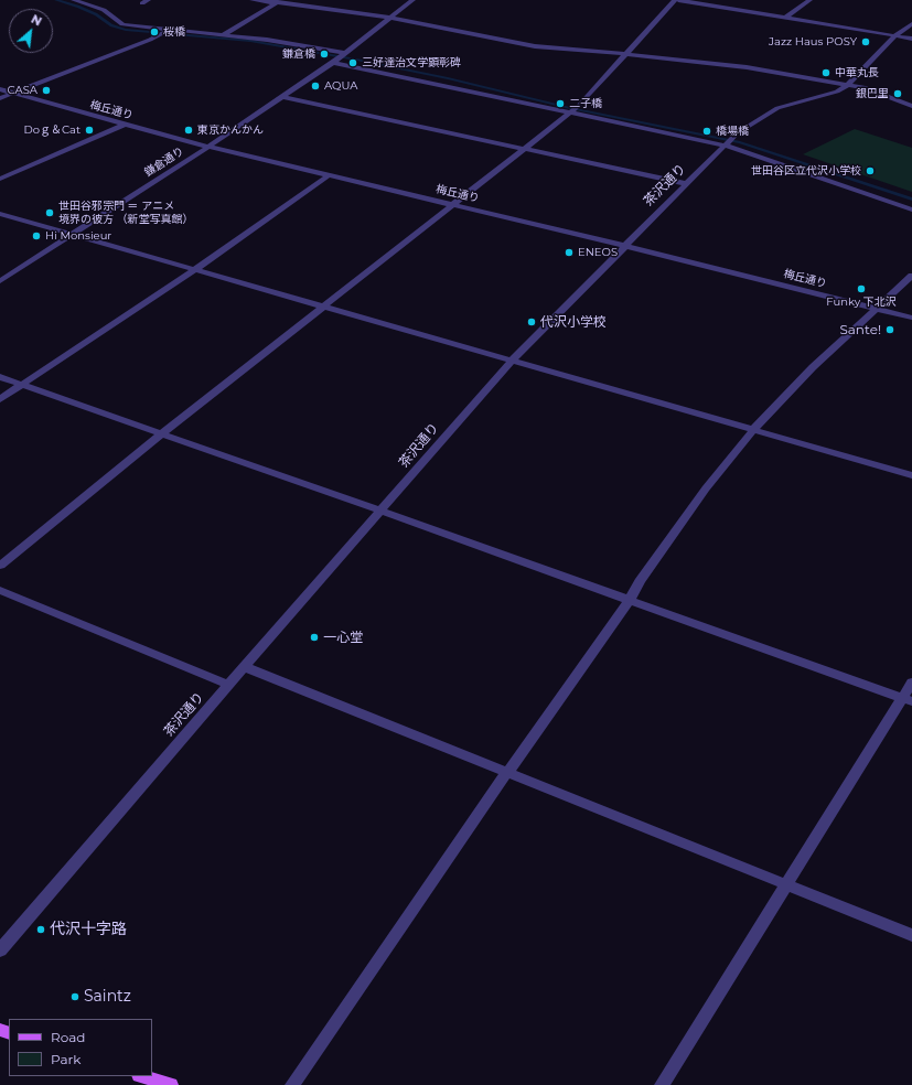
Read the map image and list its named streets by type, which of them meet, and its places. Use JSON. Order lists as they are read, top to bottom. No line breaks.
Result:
{"streets":{"street":["梅丘通り","鎌倉通り","茶沢通り"]},"crossings":[["梅丘通り","鎌倉通り"],["梅丘通り","茶沢通り"]],"places":["桜橋","Jazz Haus POSY","鎌倉橋","三好達治文学顕彰碑","中華丸長","AQUA","CASA","銀巴里","二子橋","Doｇ＆Cat","東京かんかん","橋場橋","世田谷区立代沢小学校","世田谷邪宗門 ＝ アニメ 境界の彼方 （新堂写真館）","Hi Monsieur","ENEOS","Funky 下北沢","代沢小学校","Sante!","一心堂","代沢十字路","Saintz"],"legend":["Road","Park"],"north":"top right"}
